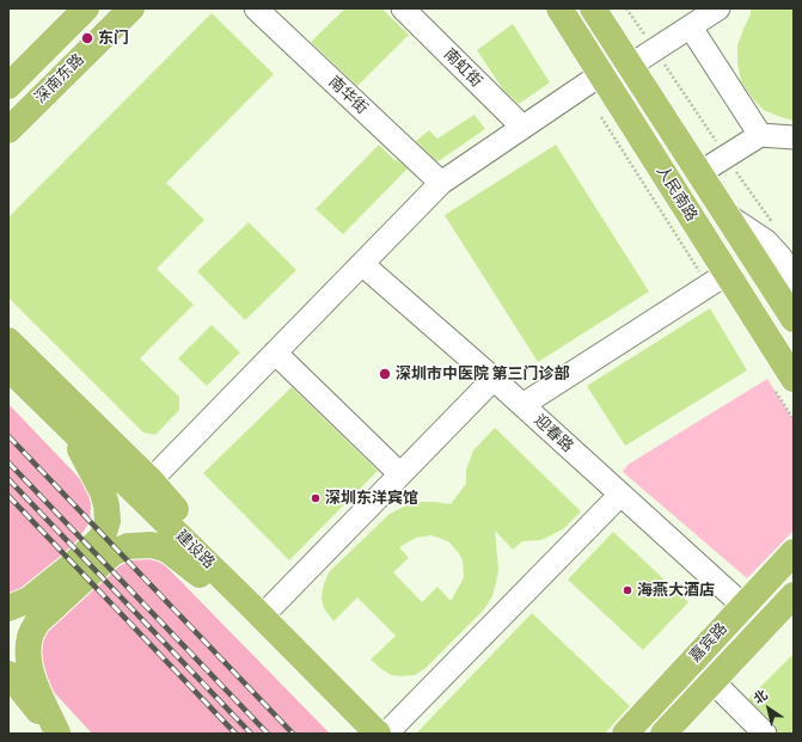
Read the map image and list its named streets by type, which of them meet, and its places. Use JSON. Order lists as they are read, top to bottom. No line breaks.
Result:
{"streets":{"main road":["深南东路","人民南路","建设路","嘉宾路"],"street":["南虹街","南华街","迎春路"]},"crossings":[["迎春路","嘉宾路"]],"places":["东门","深圳市中医院 第三门诊部","深圳东洋宾馆","海燕大酒店"],"north":"top left"}
